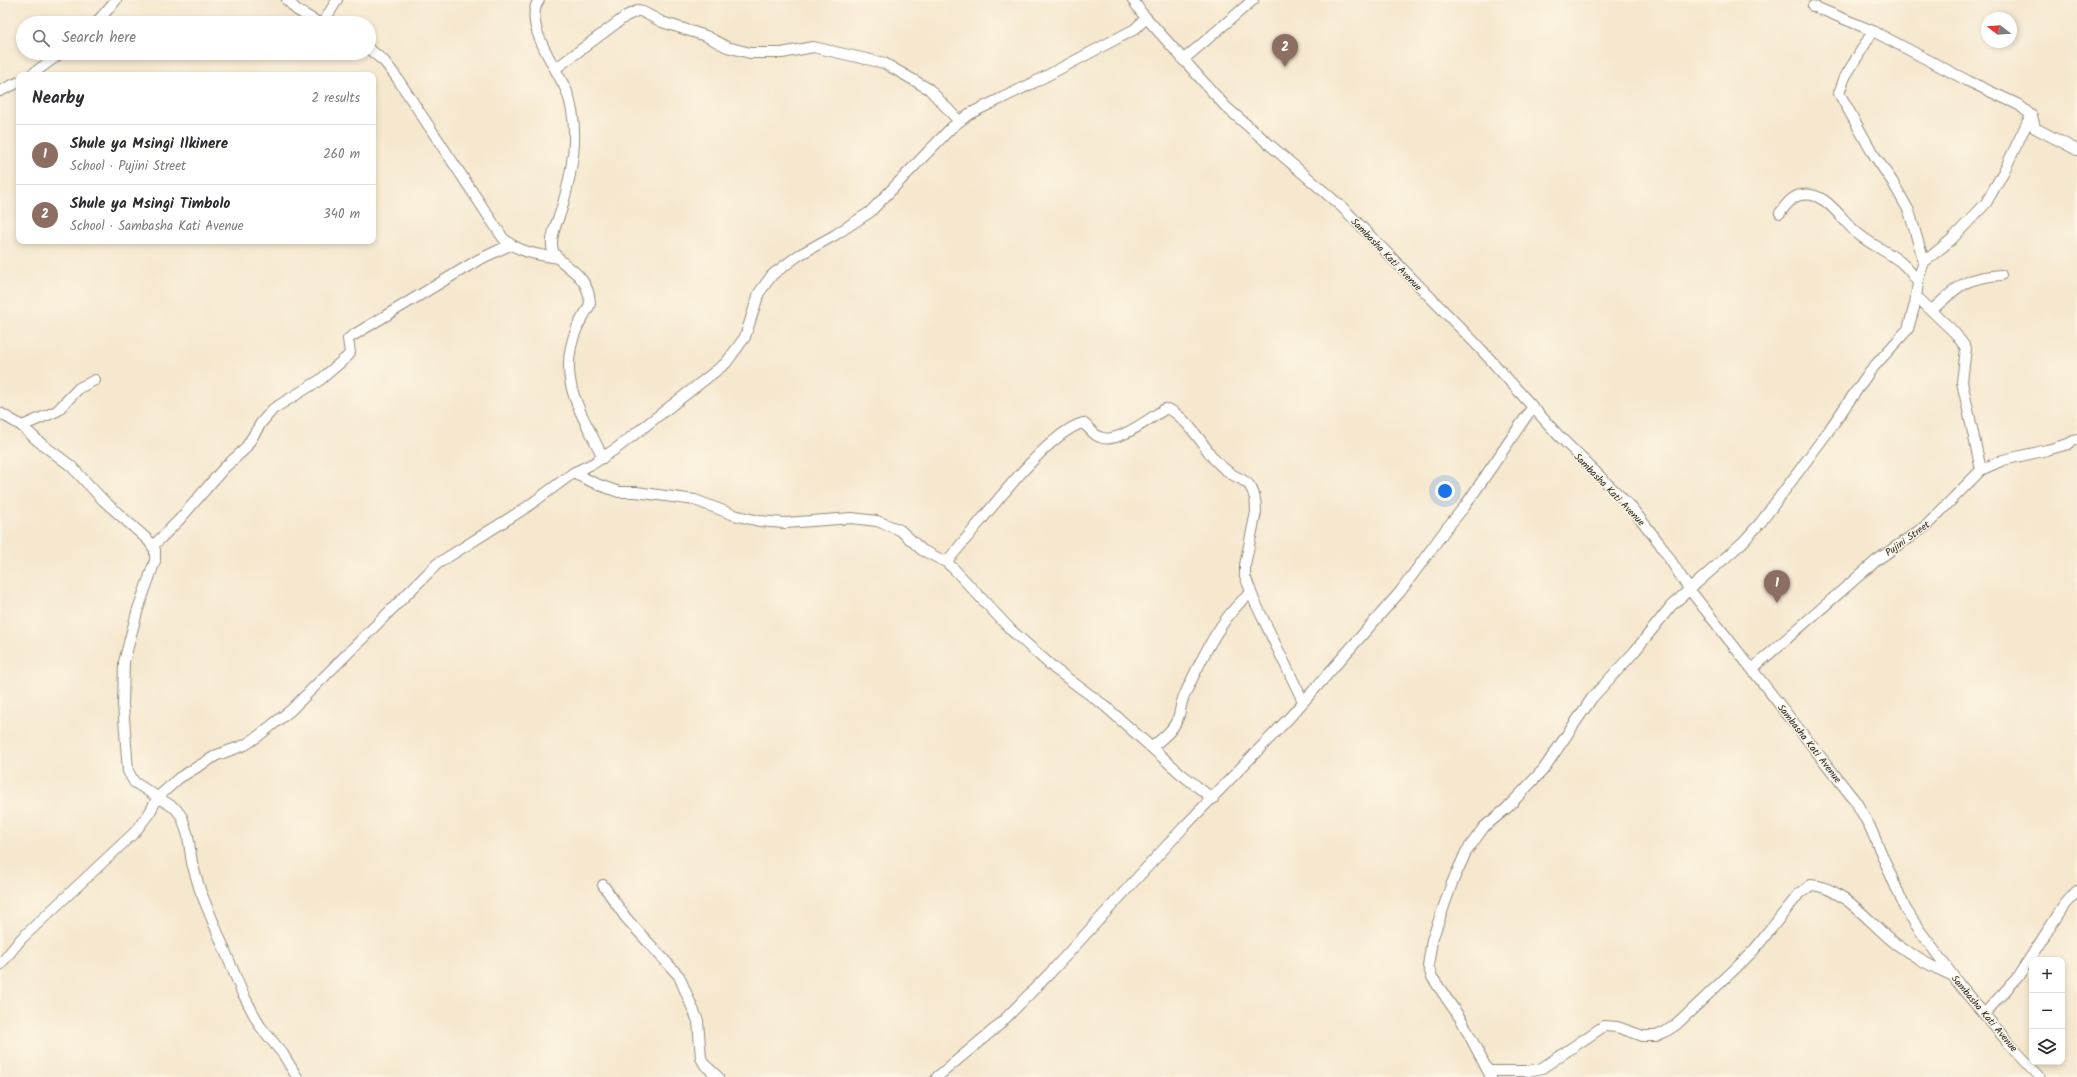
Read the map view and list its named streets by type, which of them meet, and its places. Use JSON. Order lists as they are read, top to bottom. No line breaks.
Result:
{"streets":{"street":["Sambasha Kati Avenue","Pujini Street"]},"crossings":[["Sambasha Kati Avenue","Pujini Street"]],"north":"left","page":{"search":"Search here","pins":["2","1"],"heading":["Nearby","2 results"],"list":[{"mark":"1","name":"Shule ya Msingi Ilkinere","note":"School · Pujini Street","value":"260 m"},{"mark":"2","name":"Shule ya Msingi Timbolo","note":"School · Sambasha Kati Avenue","value":"340 m"}],"map_buttons":["+","−"]}}
